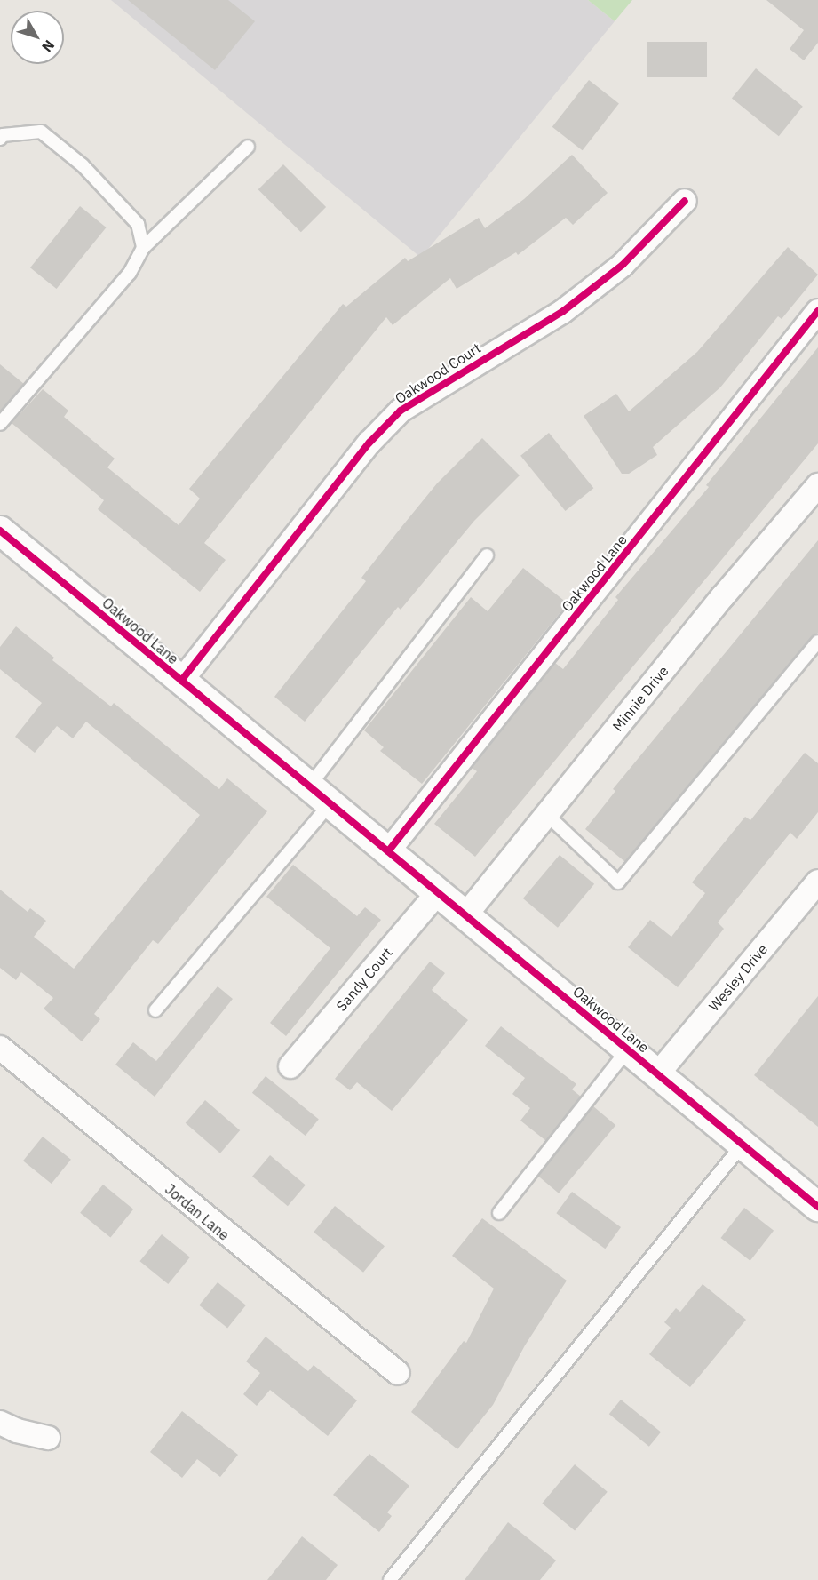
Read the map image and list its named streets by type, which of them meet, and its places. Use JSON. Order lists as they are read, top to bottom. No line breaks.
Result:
{"streets":{"street":["Oakwood Court","Oakwood Lane","Minnie Drive","Wesley Drive","Sandy Court","Jordan Lane"]},"crossings":[["Oakwood Court","Oakwood Lane"],["Oakwood Lane","Minnie Drive"],["Oakwood Lane","Wesley Drive"],["Oakwood Lane","Sandy Court"]],"north":"bottom right"}
